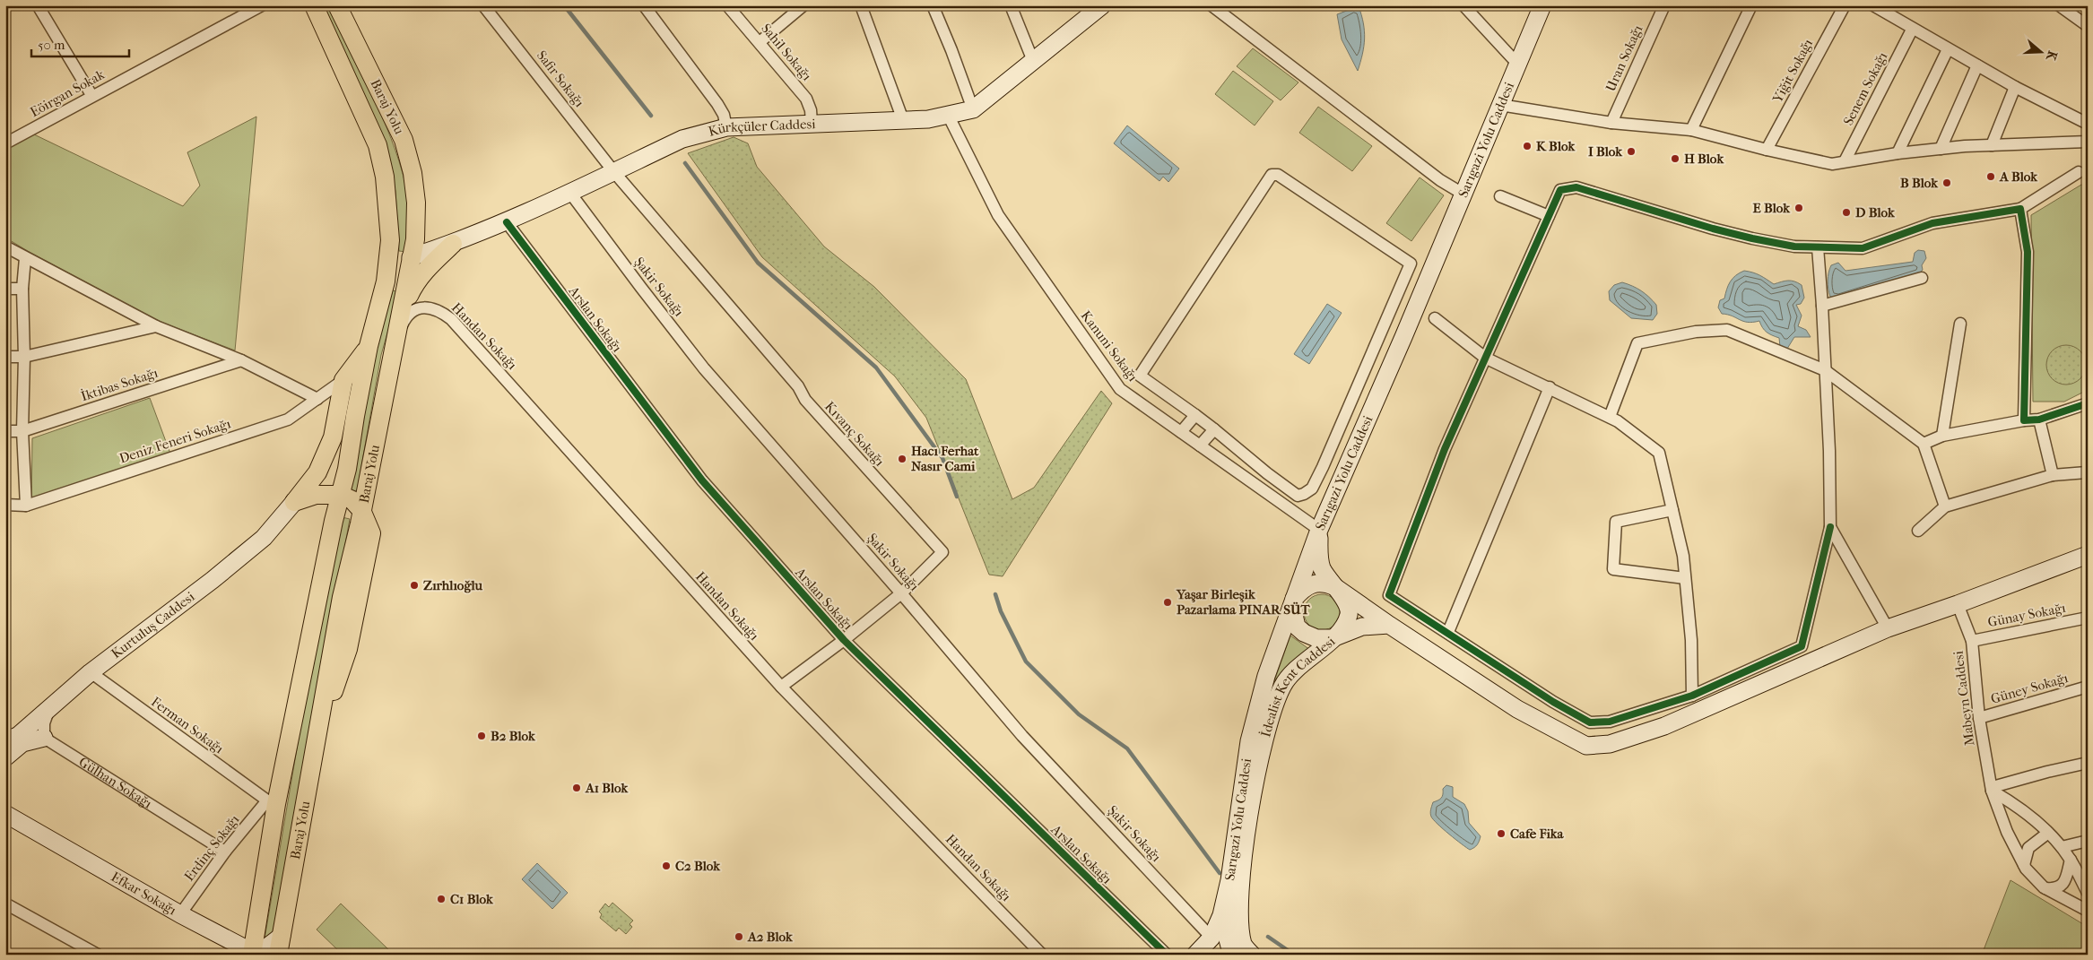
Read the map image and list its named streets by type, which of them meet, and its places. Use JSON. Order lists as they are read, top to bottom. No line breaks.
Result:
{"streets":{"main road":["Baraj Yolu"],"street":["Sahil Sokağı","Uran Sokağı","Yiğit Sokağı","Safir Sokağı","Senem Sokağı","Eöirgan Sokak","Kürkçüler Caddesi","Sarıgazi Yolu Caddesi","Şakir Sokağı","Arslan Sokağı","Handan Sokağı","Kanuni Sokağı","İktibas Sokağı","Kıvanç Sokağı","Deniz Feneri Sokağı","Günay Sokağı","Kurtuluş Caddesi","İdealist Kent Caddesi","Güney Sokağı","Mabeyn Caddesi","Ferman Sokağı","Gülhan Sokağı","Erdinç Sokağı","Efkar Sokağı"]},"crossings":[["Sahil Sokağı","Kürkçüler Caddesi"],["Safir Sokağı","Kürkçüler Caddesi"],["Safir Sokağı","Kıvanç Sokağı"],["Baraj Yolu","Kürkçüler Caddesi"],["Baraj Yolu","Handan Sokağı"],["Baraj Yolu","Ferman Sokağı"],["Baraj Yolu","Erdinç Sokağı"],["Baraj Yolu","Efkar Sokağı"],["Kürkçüler Caddesi","Şakir Sokağı"],["Kürkçüler Caddesi","Arslan Sokağı"],["Kürkçüler Caddesi","Kanuni Sokağı"],["Kürkçüler Caddesi","Kıvanç Sokağı"],["Sarıgazi Yolu Caddesi","Şakir Sokağı"],["Sarıgazi Yolu Caddesi","Kanuni Sokağı"],["Sarıgazi Yolu Caddesi","İdealist Kent Caddesi"],["Şakir Sokağı","Kıvanç Sokağı"],["Arslan Sokağı","Kıvanç Sokağı"],["Handan Sokağı","Kıvanç Sokağı"],["Kanuni Sokağı","İdealist Kent Caddesi"],["Günay Sokağı","Mabeyn Caddesi"],["Kurtuluş Caddesi","Ferman Sokağı"],["Güney Sokağı","Mabeyn Caddesi"],["Ferman Sokağı","Erdinç Sokağı"],["Gülhan Sokağı","Erdinç Sokağı"],["Erdinç Sokağı","Efkar Sokağı"]],"places":["K Blok","I Blok","H Blok","A Blok","B Blok","E Blok","D Blok","Hacı Ferhat Nasır Cami","Zırhlıoğlu","Yaşar Birleşik Pazarlama PINAR SÜT","B2 Blok","A1 Blok","Cafe Fika","C2 Blok","C1 Blok","A2 Blok"],"scale_bar":"50 m","north":"right"}
